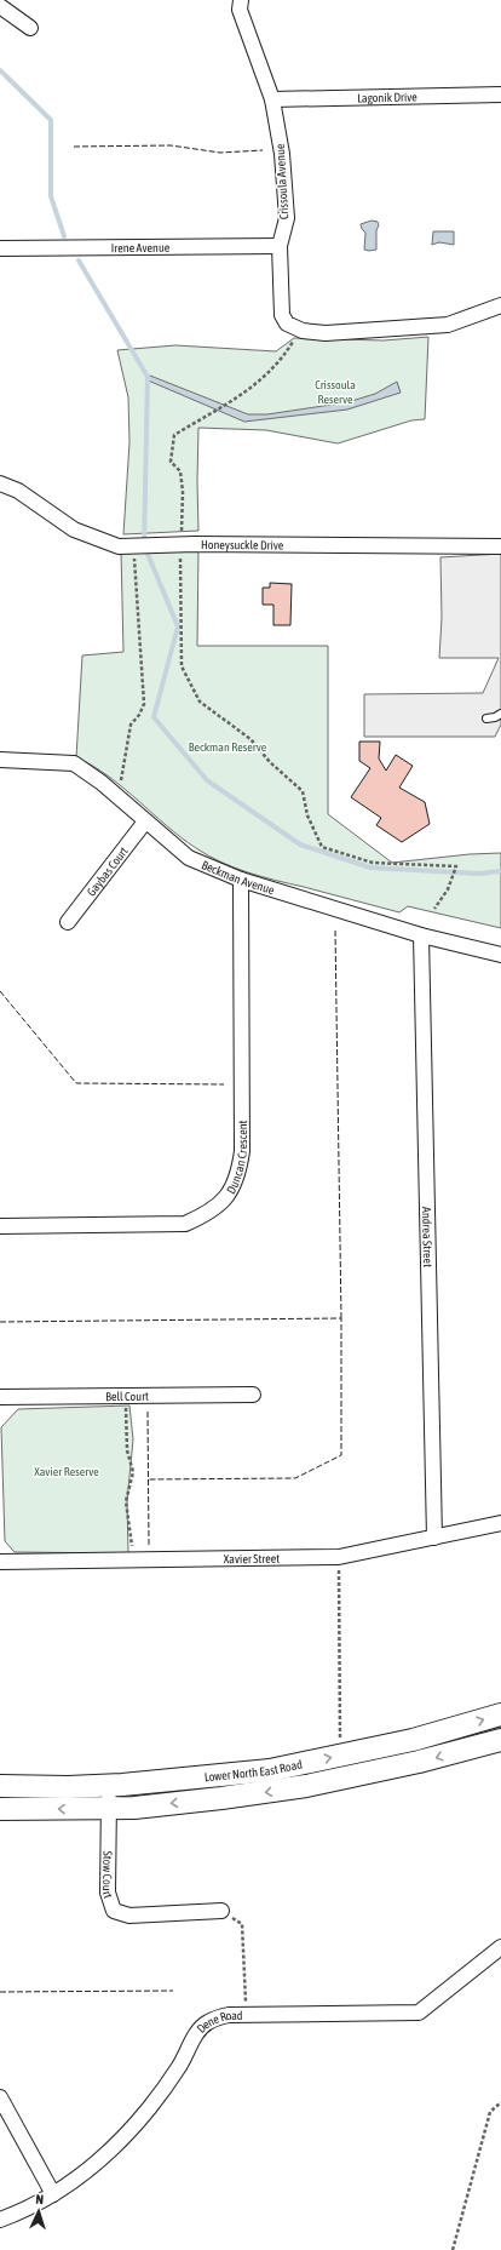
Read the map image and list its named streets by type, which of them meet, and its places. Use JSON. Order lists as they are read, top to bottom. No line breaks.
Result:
{"streets":{"main road":["Lower North East Road"],"street":["Lagonik Drive","Crissoula Avenue","Irene Avenue","Honeysuckle Drive","Gaybas Court","Beckman Avenue","Duncan Crescent","Andrea Street","Bell Court","Xavier Street","Stow Court","Dene Road"]},"crossings":[["Lagonik Drive","Crissoula Avenue"],["Crissoula Avenue","Irene Avenue"],["Gaybas Court","Beckman Avenue"],["Beckman Avenue","Duncan Crescent"],["Beckman Avenue","Andrea Street"],["Andrea Street","Xavier Street"],["Lower North East Road","Stow Court"]],"parks":["Crissoula Reserve","Beckman Reserve","Xavier Reserve"],"north":"top"}
